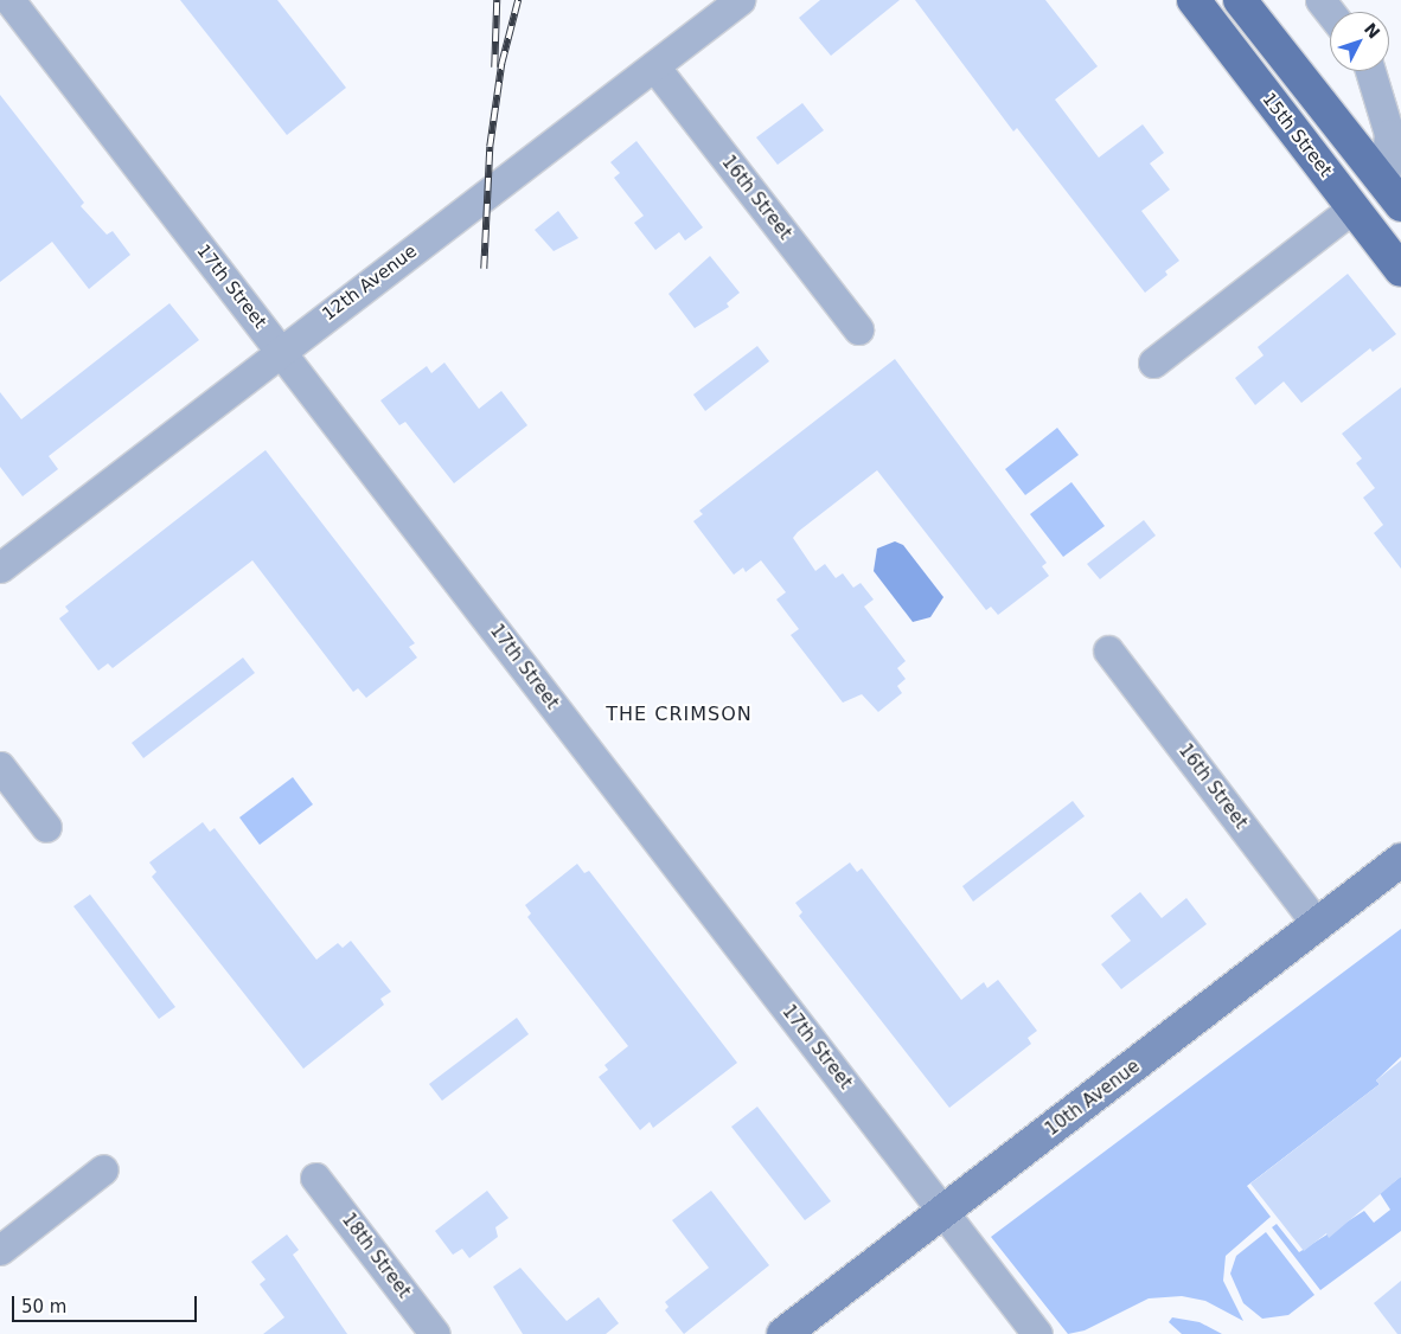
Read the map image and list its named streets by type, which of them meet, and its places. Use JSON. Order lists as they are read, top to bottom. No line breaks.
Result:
{"streets":{"main road":["15th Street","10th Avenue"],"street":["16th Street","12th Avenue","17th Street","18th Street"]},"crossings":[["16th Street","12th Avenue"],["16th Street","10th Avenue"],["12th Avenue","17th Street"],["17th Street","10th Avenue"]],"districts":["THE CRIMSON"],"scale_bar":"50 m","north":"top right"}
